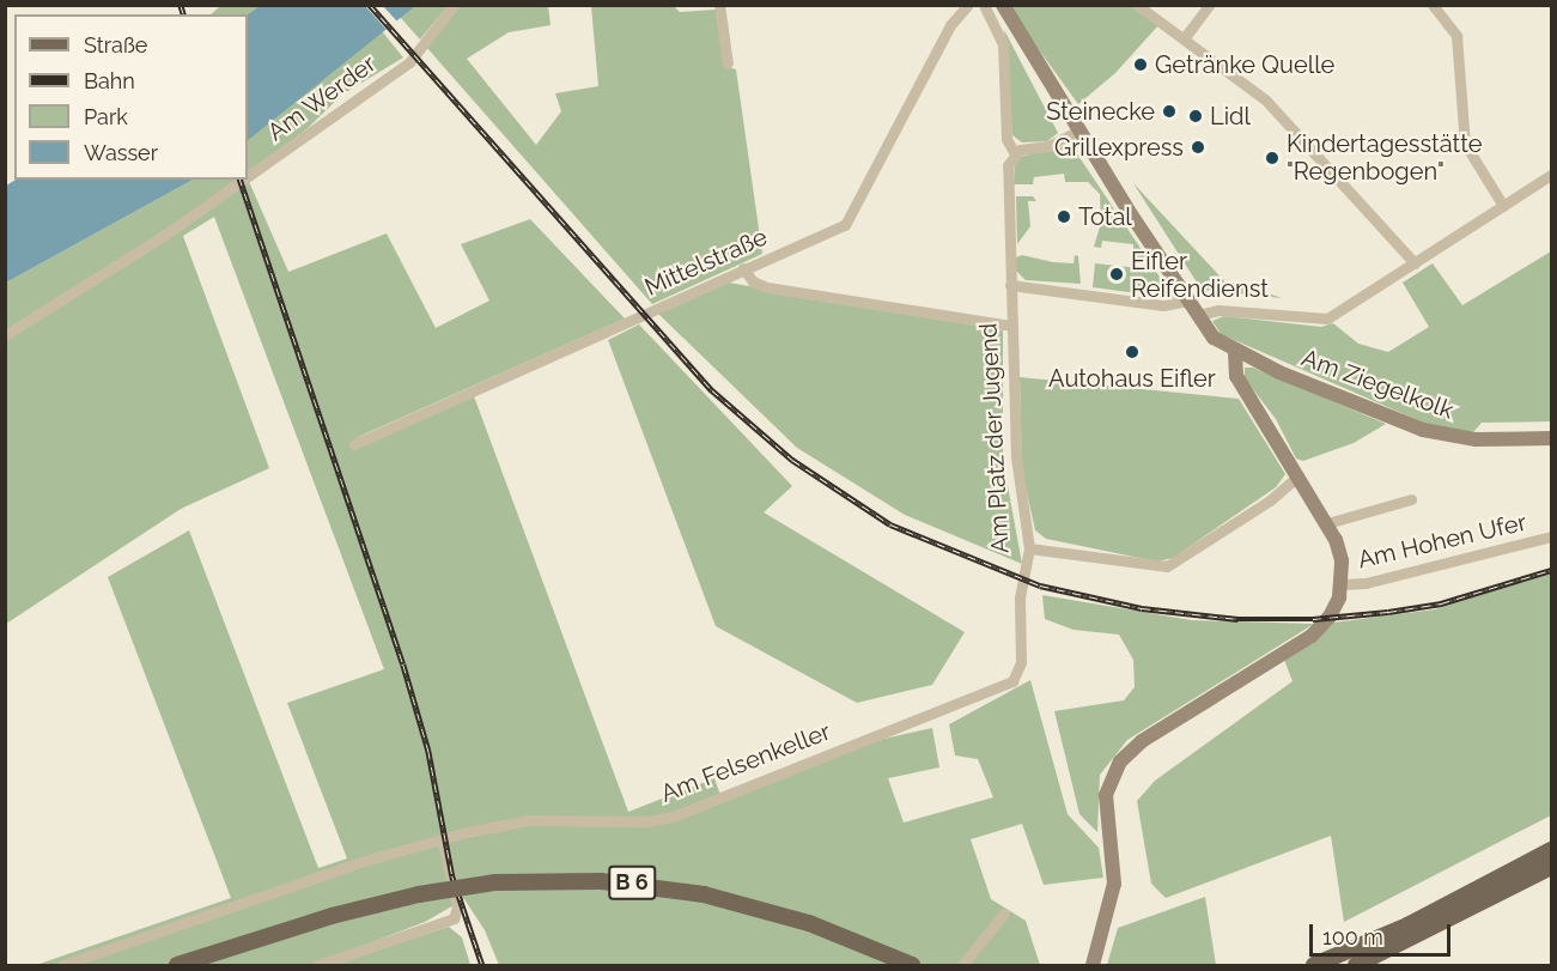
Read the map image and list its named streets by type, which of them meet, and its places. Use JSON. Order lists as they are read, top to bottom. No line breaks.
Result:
{"streets":{"main road":["B 6"],"street":["Am Werder","Mittelstraße","Am Ziegelkolk","Am Platz der Jugend","Am Hohen Ufer","Am Felsenkeller"]},"crossings":[["Am Platz der Jugend","Am Felsenkeller"]],"places":["Getränke Quelle","Steinecke","Lidl","Grillexpress","Kindertagesstätte \"Regenbogen\"","Total","Eifler Reifendienst","Autohaus Eifler"],"legend":["Straße","Bahn","Park","Wasser"],"scale_bar":"100 m"}
